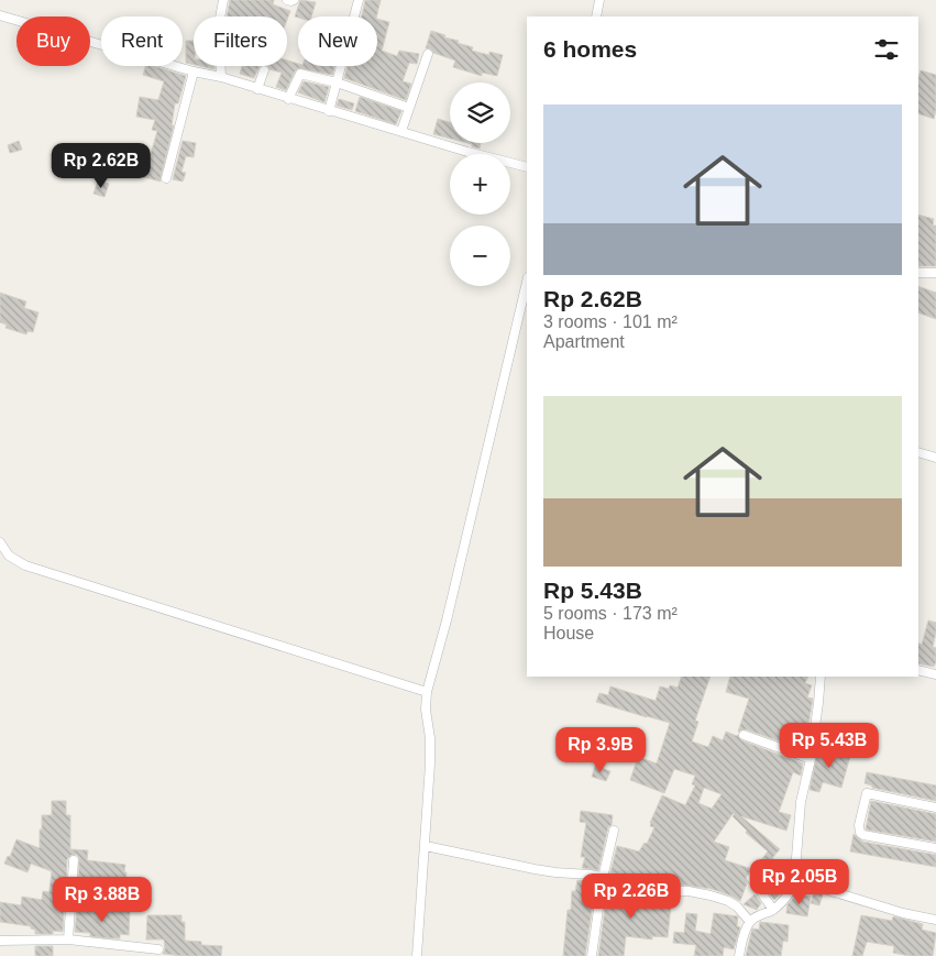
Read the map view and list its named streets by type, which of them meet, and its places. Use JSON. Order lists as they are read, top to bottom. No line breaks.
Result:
{"page":{"chip":["Buy","Rent","Filters","New"],"heading":"6 homes","map_buttons":["+","−"],"list":[{"name":"Rp 2.62B","note":"3 rooms · 101 m² · Apartment"},{"name":"Rp 5.43B","note":"5 rooms · 173 m² · House"}],"price":["Rp 2.62B","Rp 5.43B","Rp 3.9B","Rp 2.05B","Rp 2.26B","Rp 3.88B"]}}
